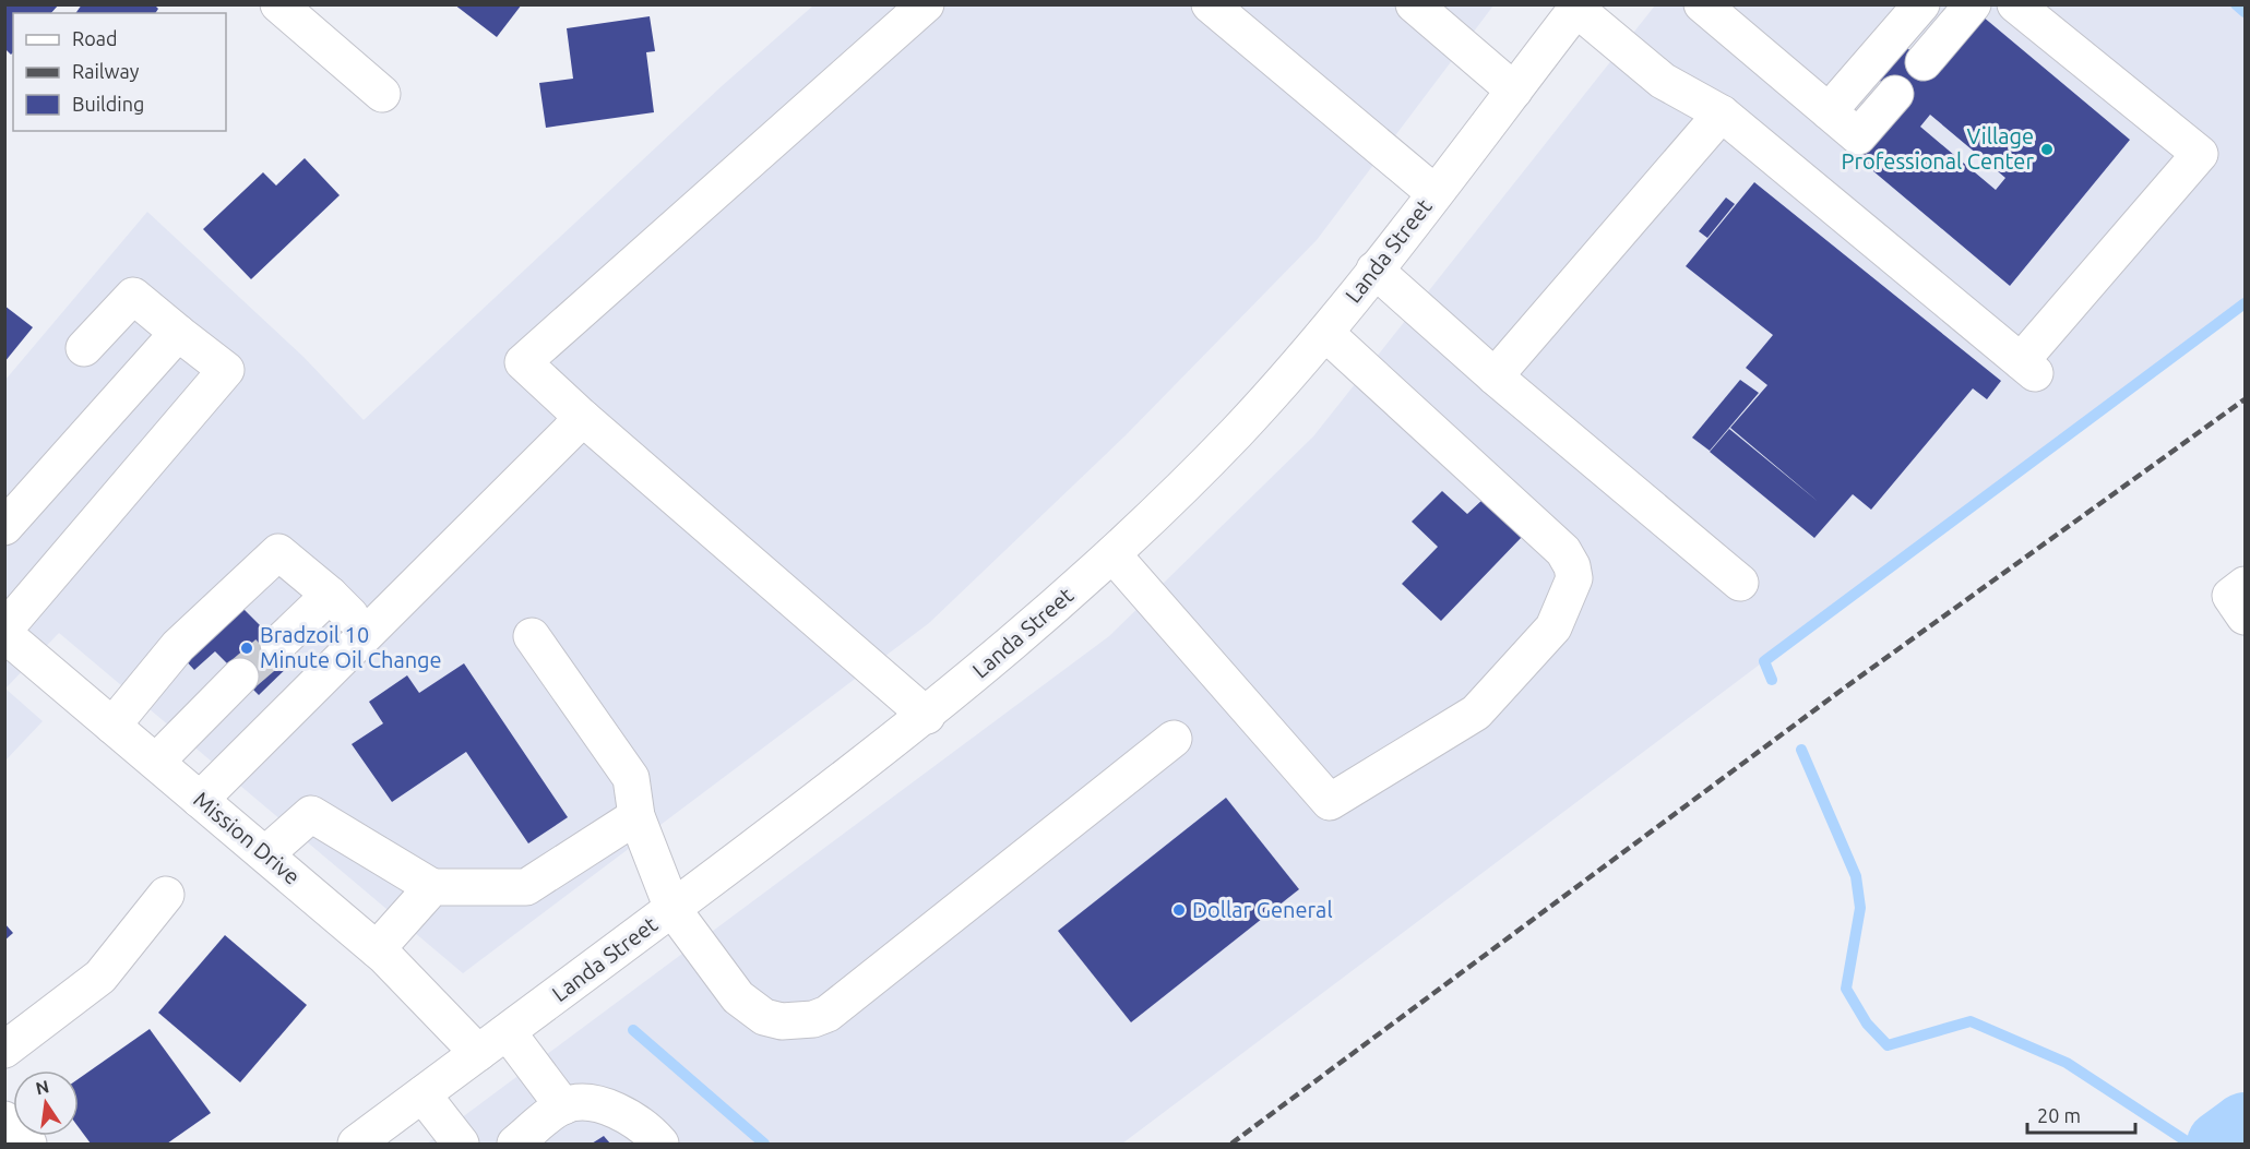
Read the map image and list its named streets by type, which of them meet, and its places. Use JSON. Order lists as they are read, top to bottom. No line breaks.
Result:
{"streets":{"street":["Landa Street","Mission Drive"]},"crossings":[["Landa Street","Mission Drive"]],"places":["Village Professional Center","Bradzoil 10 Minute Oil Change","Dollar General"],"legend":["Road","Railway","Building"],"scale_bar":"20 m","north":"top"}
